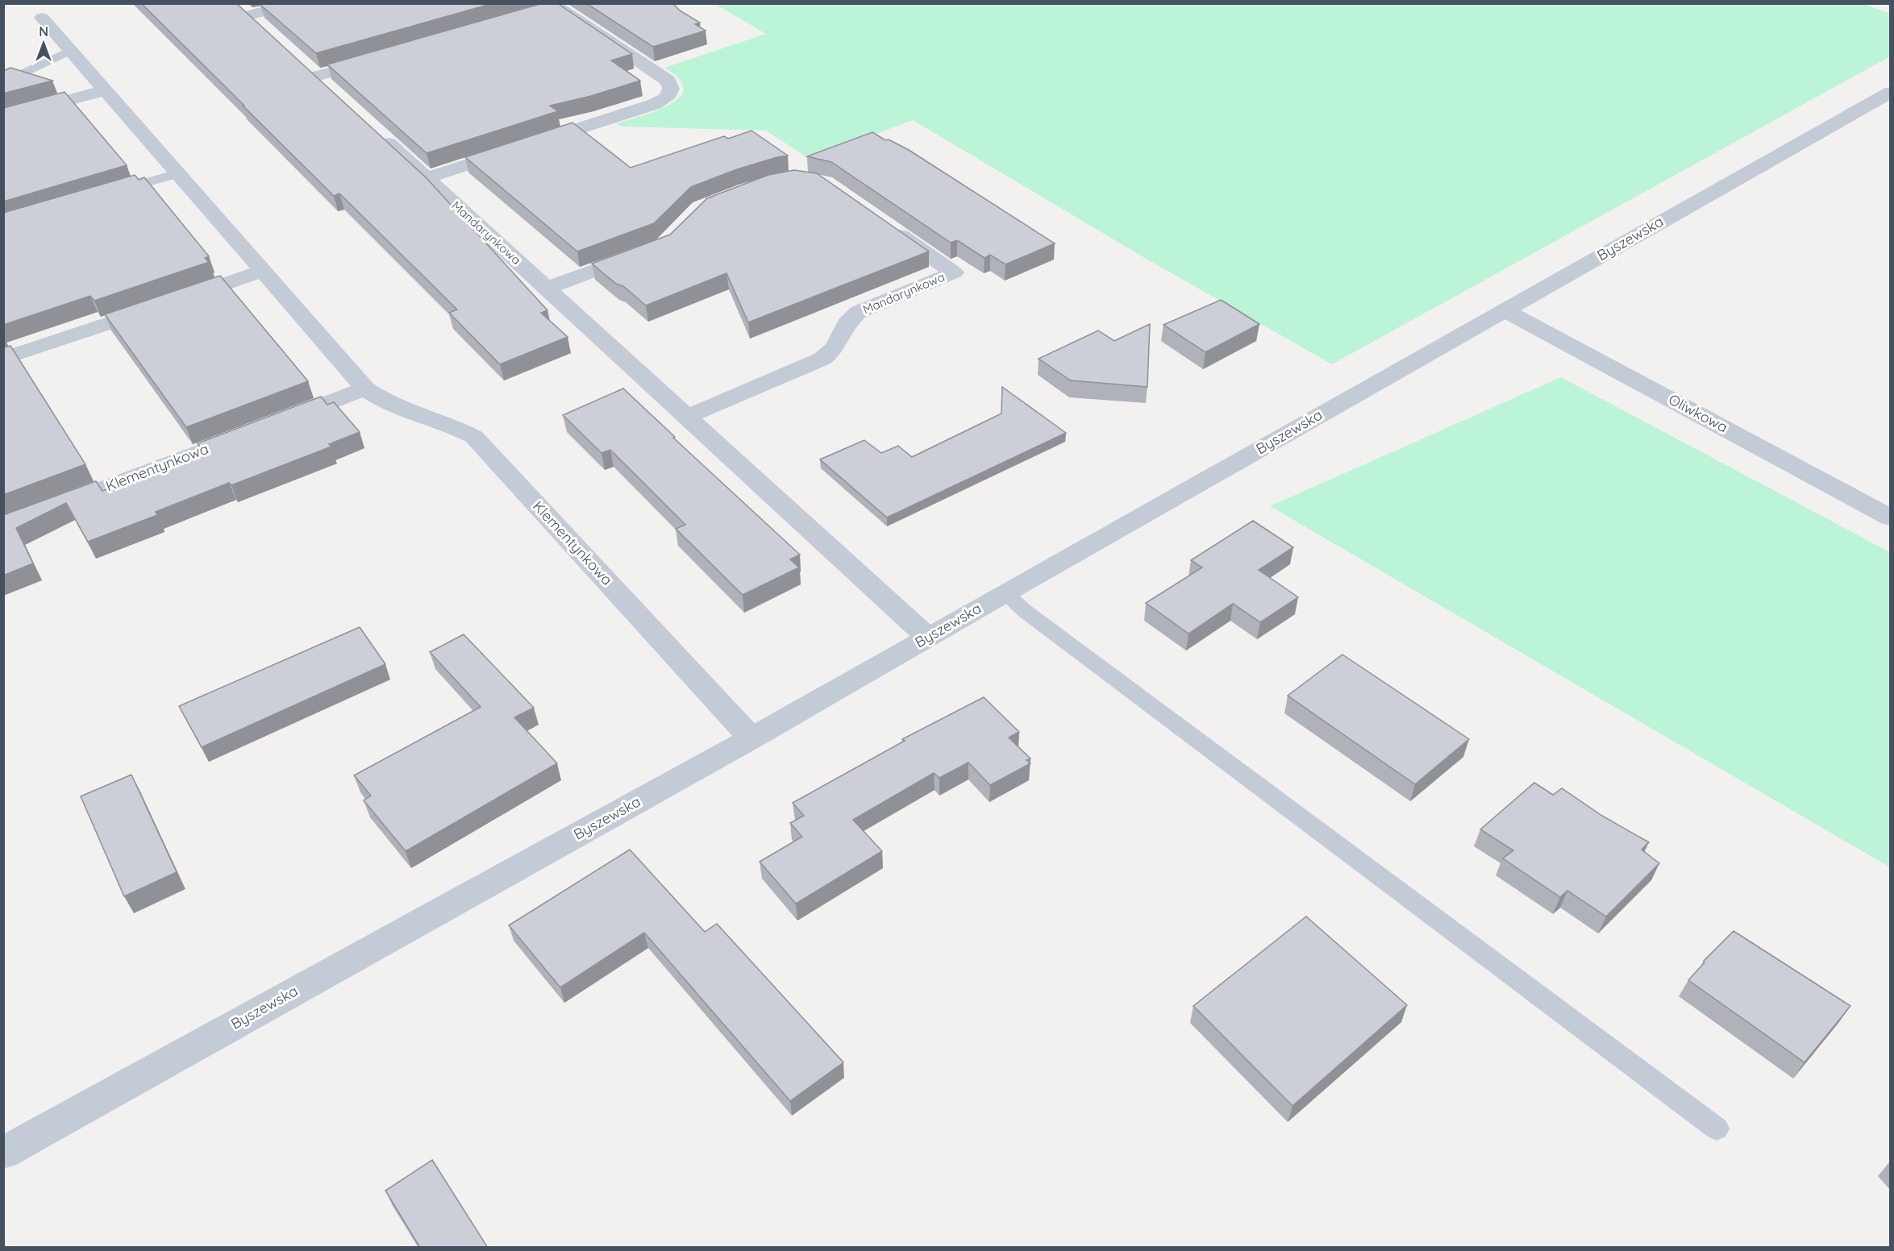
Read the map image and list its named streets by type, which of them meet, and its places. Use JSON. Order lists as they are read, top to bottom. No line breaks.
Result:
{"streets":{"street":["Mandarynkowa","Byszewska","Oliwkowa","Klementynkowa"]},"crossings":[["Mandarynkowa","Byszewska"],["Byszewska","Oliwkowa"],["Byszewska","Klementynkowa"]],"north":"top"}
